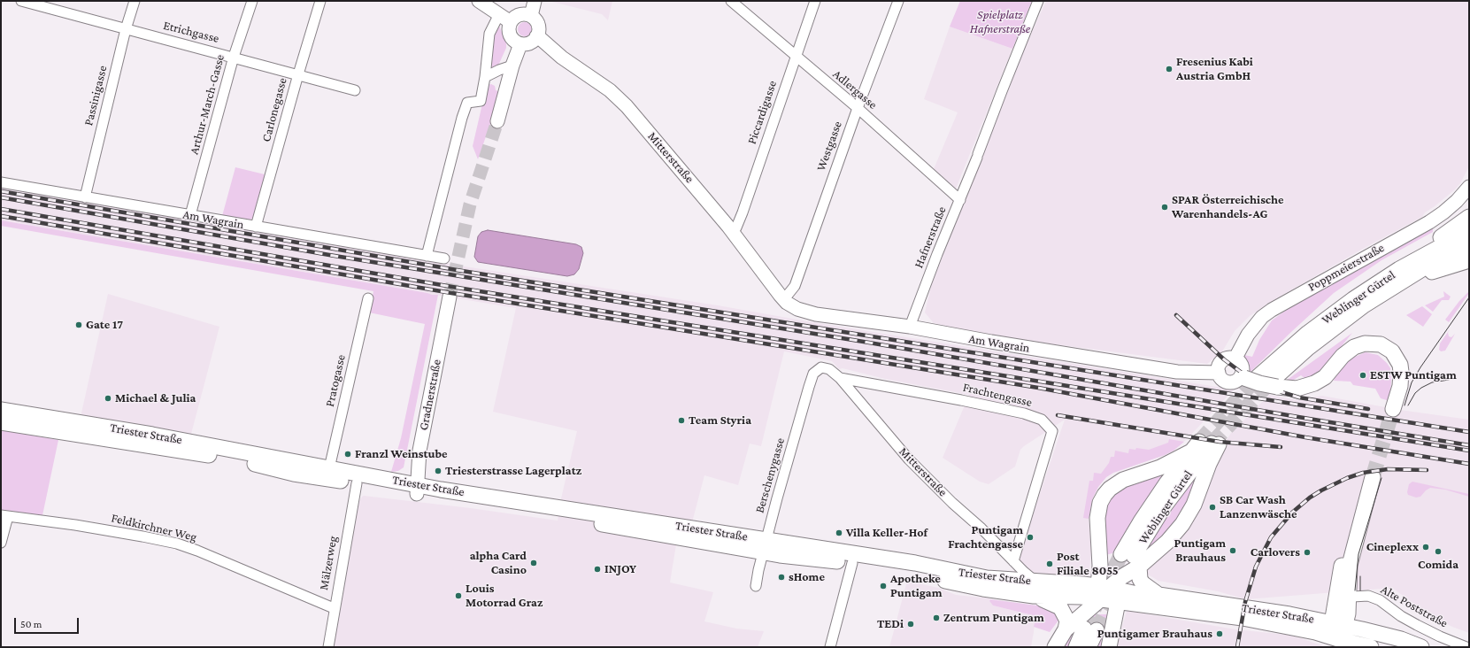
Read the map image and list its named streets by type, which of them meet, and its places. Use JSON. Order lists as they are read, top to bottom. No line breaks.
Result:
{"streets":{"main road":["Weblinger Gürtel","Triester Straße"],"street":["Etrichgasse","Adlergasse","Passinigasse","Arthur-March-Gasse","Carlonegasse","Piccardigasse","Westgasse","Mitterstraße","Am Wagrain","Hafnerstraße","Poppmeierstraße","Pratogasse","Gradnerstraße","Frachtengasse","Berschenygasse","Feldkirchner Weg","Mälzerweg","Alte Poststraße"]},"crossings":[["Etrichgasse","Passinigasse"],["Etrichgasse","Arthur-March-Gasse"],["Etrichgasse","Carlonegasse"],["Adlergasse","Piccardigasse"],["Adlergasse","Westgasse"],["Adlergasse","Hafnerstraße"],["Passinigasse","Am Wagrain"],["Arthur-March-Gasse","Am Wagrain"],["Carlonegasse","Am Wagrain"],["Piccardigasse","Mitterstraße"],["Westgasse","Mitterstraße"],["Westgasse","Am Wagrain"],["Mitterstraße","Am Wagrain"],["Mitterstraße","Frachtengasse"],["Mitterstraße","Triester Straße"],["Mitterstraße","Berschenygasse"],["Am Wagrain","Hafnerstraße"],["Am Wagrain","Poppmeierstraße"],["Am Wagrain","Weblinger Gürtel"],["Poppmeierstraße","Weblinger Gürtel"],["Pratogasse","Triester Straße"],["Gradnerstraße","Triester Straße"],["Triester Straße","Berschenygasse"],["Triester Straße","Mälzerweg"],["Feldkirchner Weg","Mälzerweg"]],"parks":["Spielplatz Hafnerstraße"],"places":["Fresenius Kabi Austria GmbH","SPAR Österreichische Warenhandels-AG","Gate 17","ESTW Puntigam","Michael & Julia","Team Styria","Franzl Weinstube","Triesterstrasse Lagerplatz","SB Car Wash Lanzenwäsche","Villa Keller-Hof","Puntigam Frachtengasse","Cineplexx","Puntigam Brauhaus","Comida","Carlovers","alpha Card Casino","Post Filiale 8055","INJOY","sHome","Apotheke Puntigam","Louis Motorrad Graz","Zentrum Puntigam","TEDi","Puntigamer Brauhaus"],"scale_bar":"50 m"}
